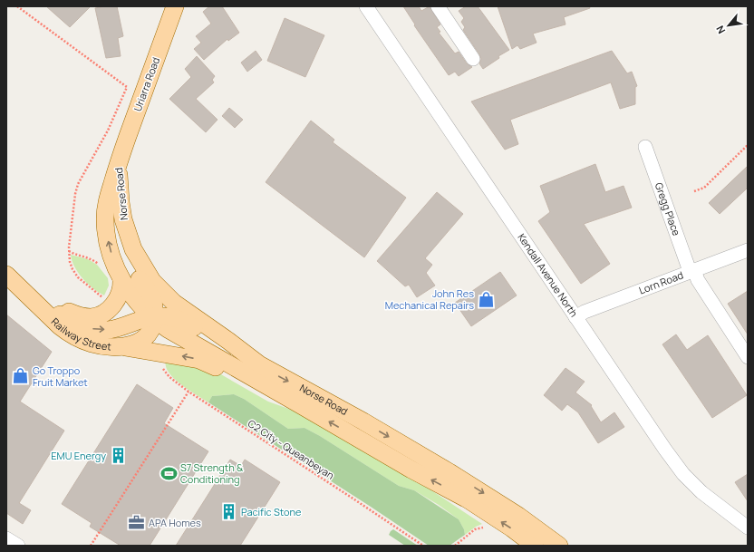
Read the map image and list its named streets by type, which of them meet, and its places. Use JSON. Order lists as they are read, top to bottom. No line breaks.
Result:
{"streets":{"main road":["Uriarra Road","Norse Road","Railway Street"],"street":["Gregg Place","Kendall Avenue North","Lorn Road"],"path":["C2 City - Queanbeyan"]},"crossings":[["Uriarra Road","Norse Road"],["Norse Road","Railway Street"],["Gregg Place","Lorn Road"],["Kendall Avenue North","Lorn Road"]],"places":{"shop":["John Res Mechanical Repairs","Go Troppo Fruit Market"],"building":["EMU Energy","Pacific Stone"],"sports":["S7 Strength & Conditioning"],"office":["APA Homes"]},"north":"bottom left"}
